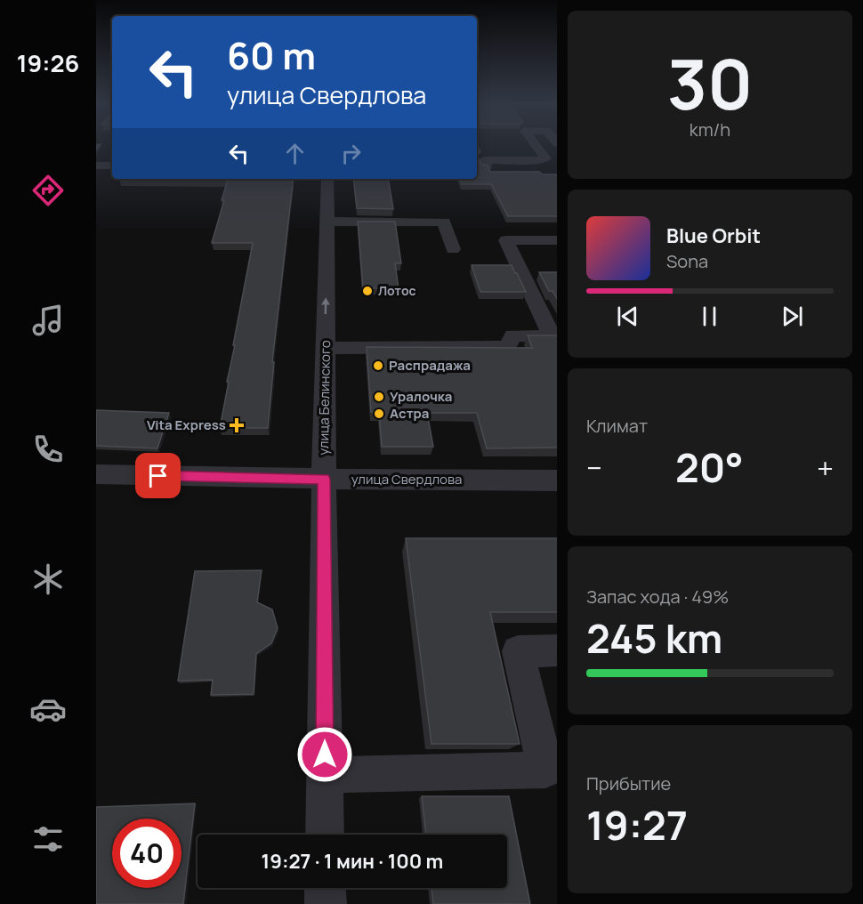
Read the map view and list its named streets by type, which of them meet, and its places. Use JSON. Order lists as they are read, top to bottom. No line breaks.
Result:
{"streets":{"street":["улица Белинского","улица Свердлова"]},"crossings":[["улица Белинского","улица Свердлова"]],"places":{"other":["Лотос","Распрадажа","Уралочка","Астра"],"health":["Vita Express"]},"page":{"tabs":"19:26","tile":[["30","km/h"],"Климат",["Запас хода · 49%","245 km"],["Прибытие","19:27"]],"turn":["60 m","улица Свердлова"],"song":["Blue Orbit","Sona"],"heat":["−","20°","+"],"limit":"40","trip":"19:27 · 1 мин · 100 m"}}
